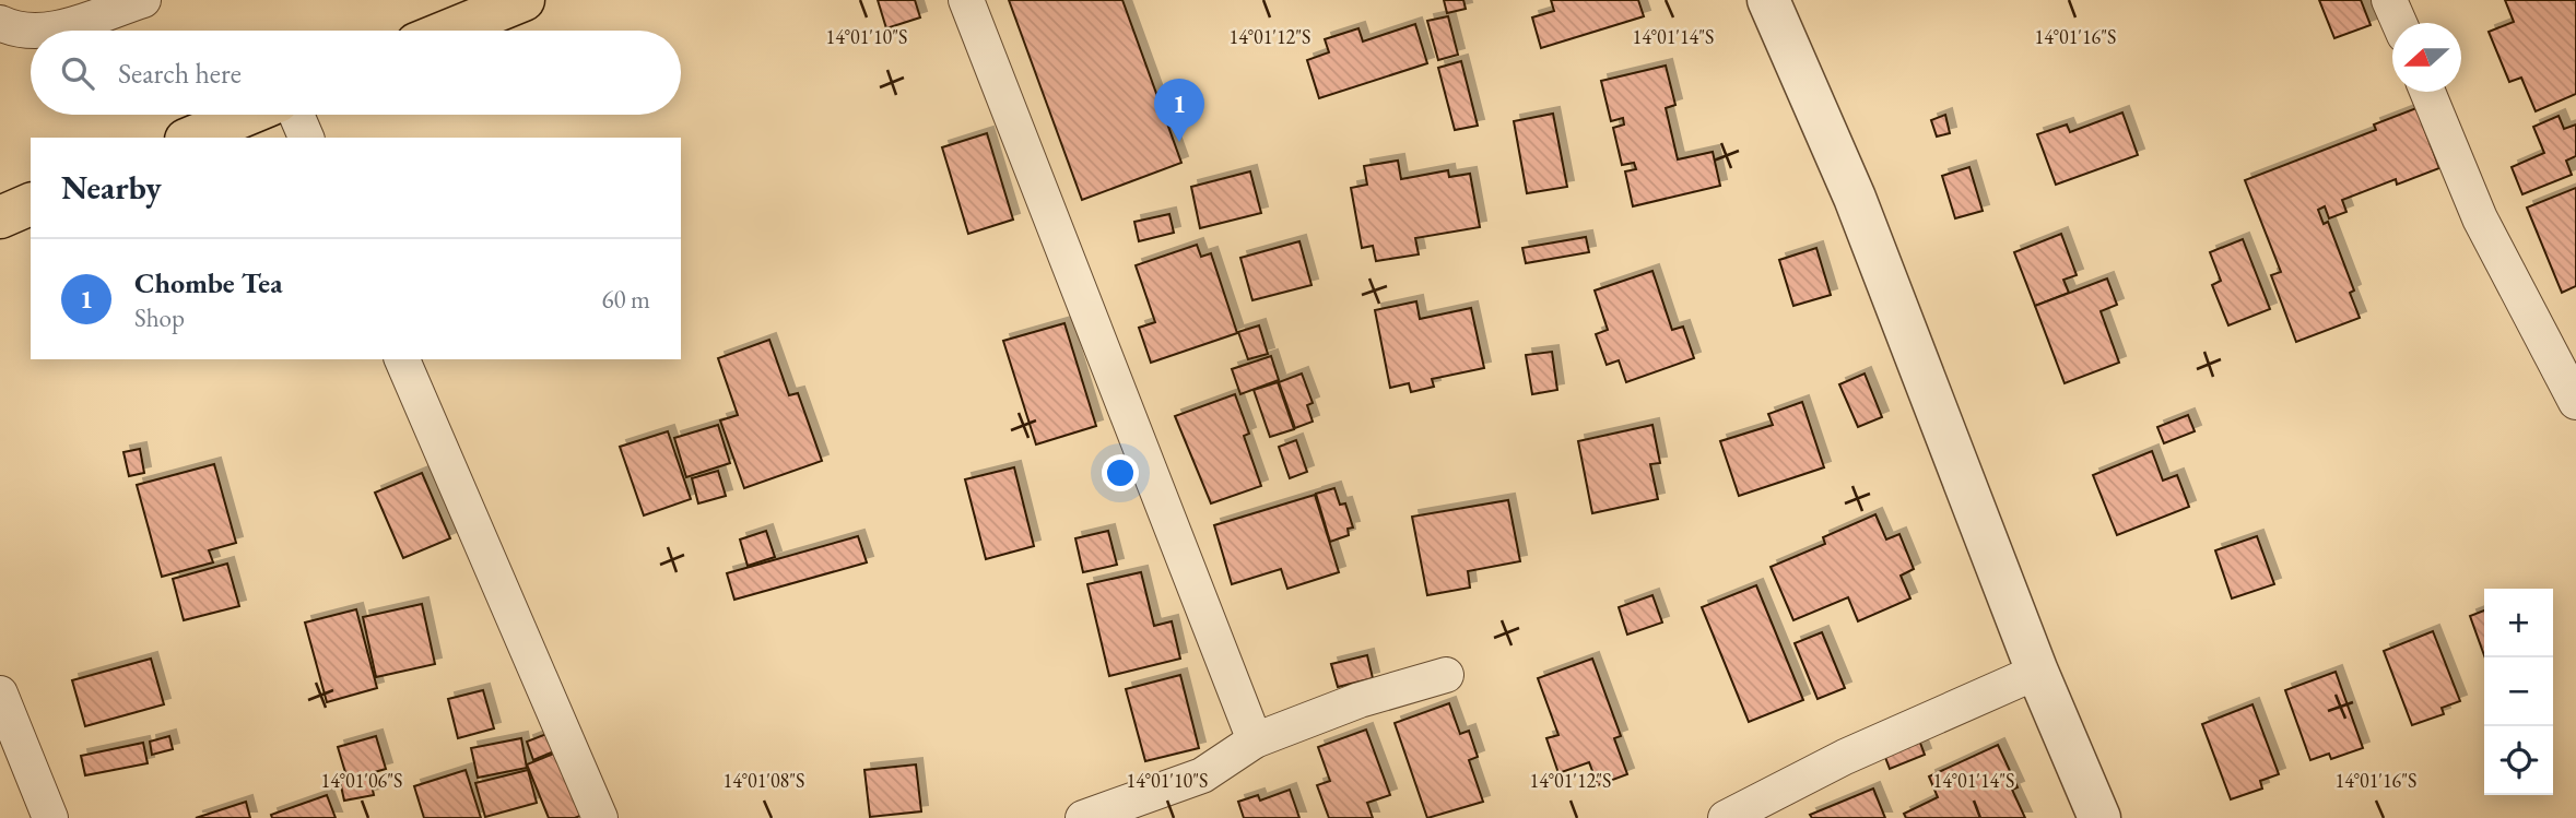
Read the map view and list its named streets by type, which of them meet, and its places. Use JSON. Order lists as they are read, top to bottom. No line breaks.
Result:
{"north":"left","page":{"search":"Search here","pins":"1","heading":"Nearby","list":[{"mark":"1","name":"Chombe Tea","note":"Shop","value":"60 m"}],"map_buttons":["+","−"]},"coordinates":["14°01'10\"S","14°01'12\"S","14°01'14\"S","14°01'16\"S","14°01'06\"S","14°01'08\"S"]}
